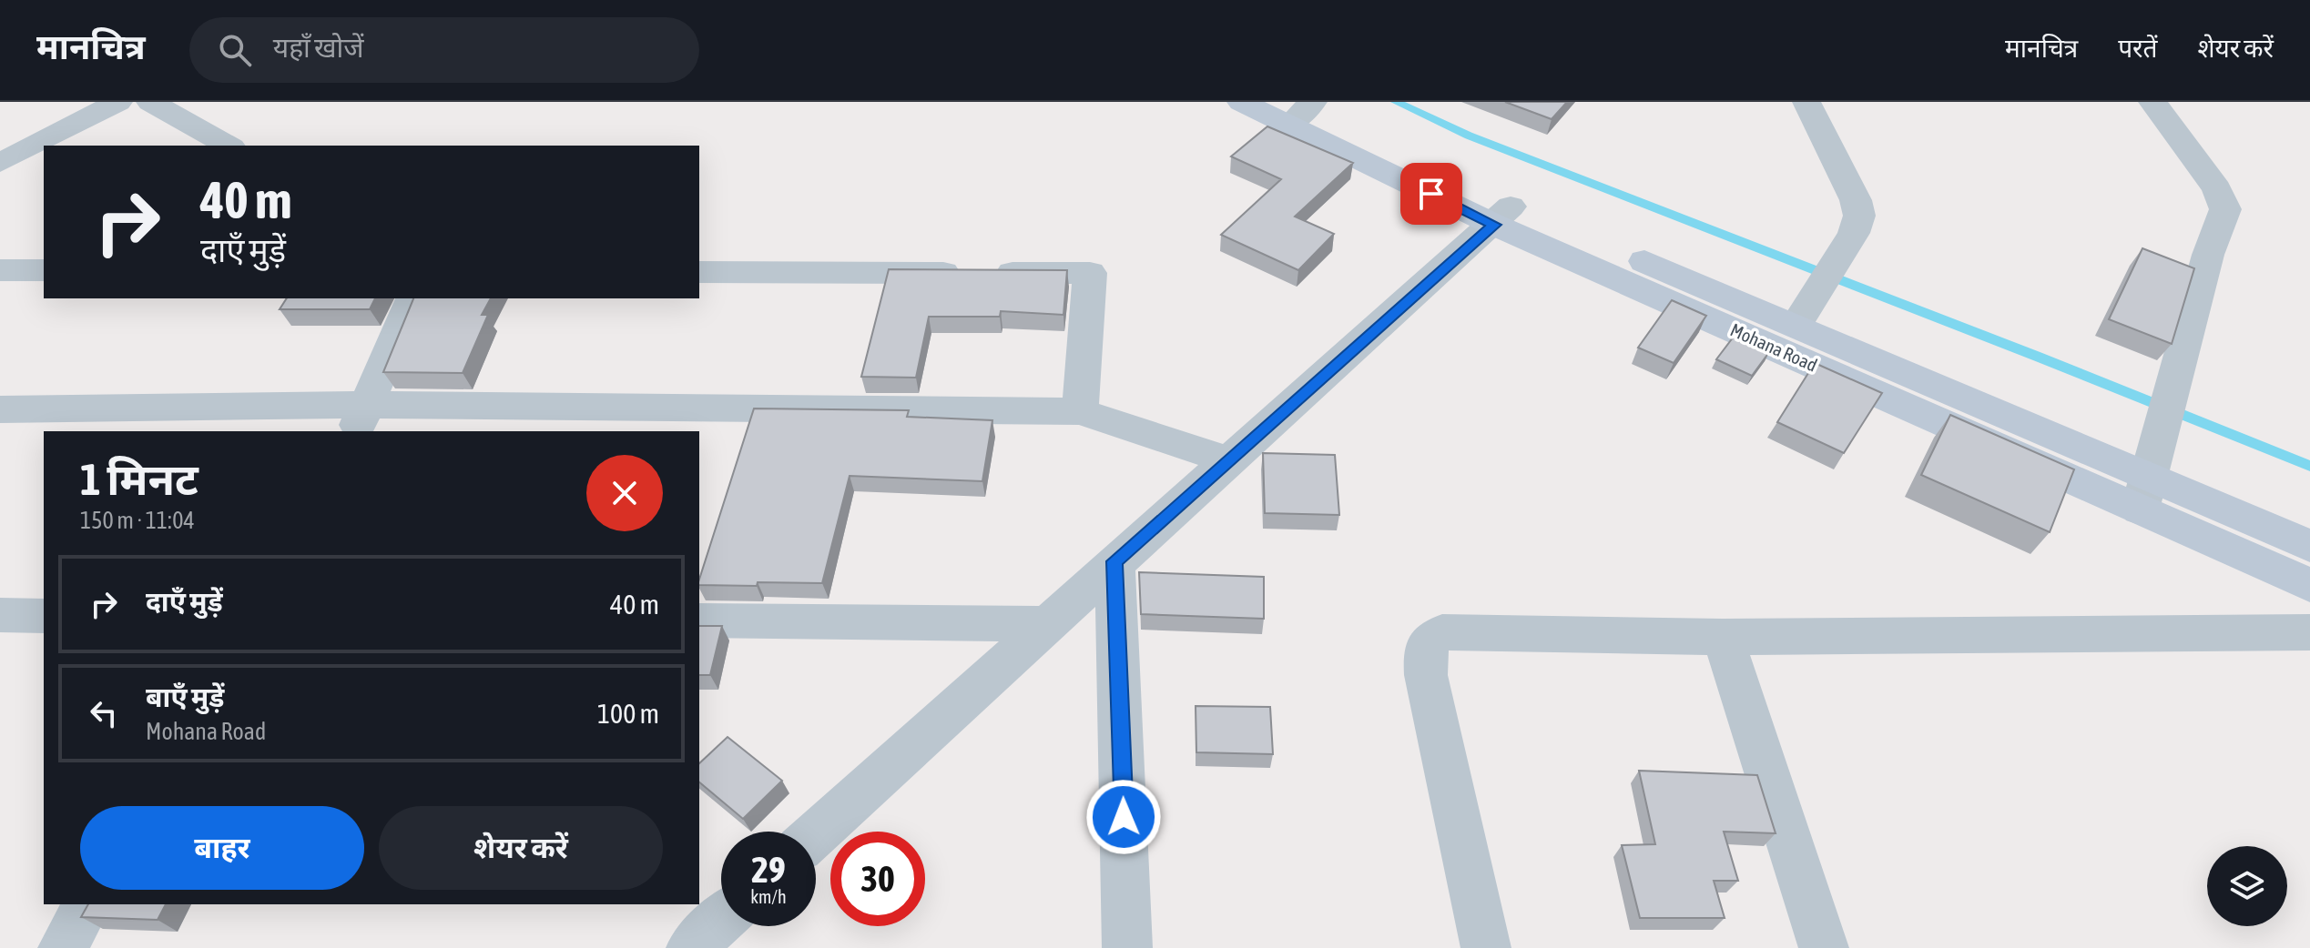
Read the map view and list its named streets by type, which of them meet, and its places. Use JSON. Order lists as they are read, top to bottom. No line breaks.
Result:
{"streets":{"street":["Mohana Road"]},"page":{"header":"मानचित्र","search":"यहाँ खोजें","nav":["मानचित्र","परतें","शेयर करें"],"turn":["40 m","दाएँ मुड़ें"],"heading":["1 मिनट","150 m · 11:04"],"list":[{"name":"दाएँ मुड़ें","value":"40 m"},{"name":"बाएँ मुड़ें","note":"Mohana Road","value":"100 m"}],"buttons":["बाहर","शेयर करें"],"speed":"29 km/h","limit":"30"}}
